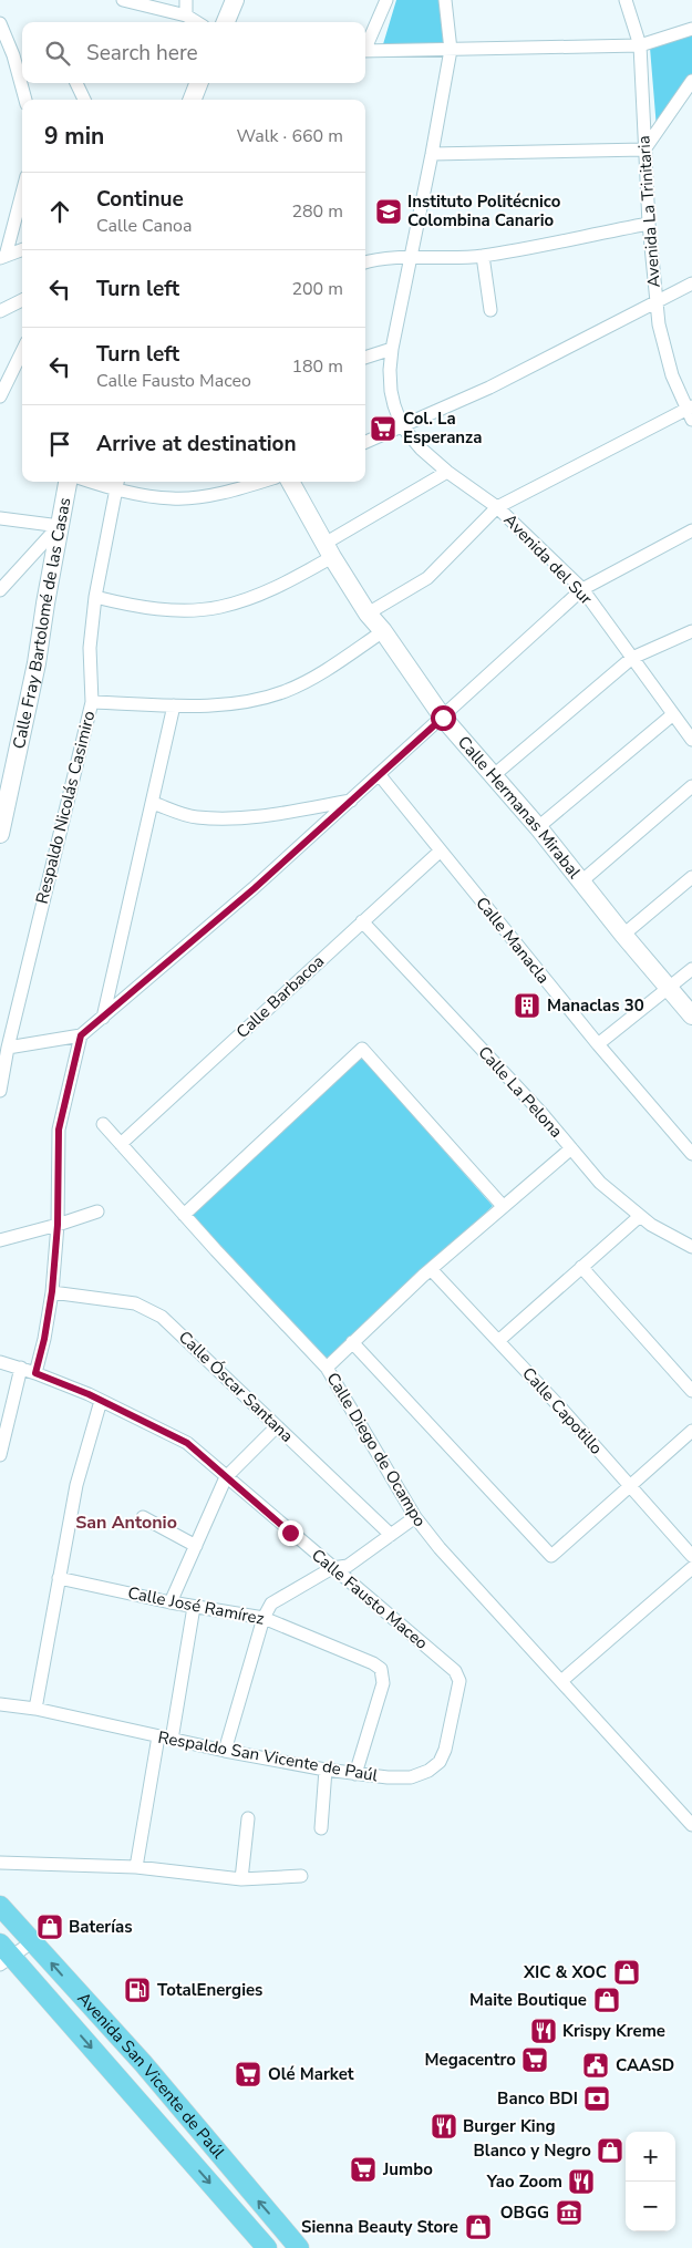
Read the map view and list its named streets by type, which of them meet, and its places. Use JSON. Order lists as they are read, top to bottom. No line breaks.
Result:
{"streets":{"main road":["Avenida San Vicente de Paúl"],"street":["Avenida La Trinitaria","Avenida del Sur","Calle Fray Bartolomé de las Casas","Respaldo Nicolás Casimiro","Calle Hermanas Mirabal","Calle Manacla","Calle Barbacoa","Calle La Pelona","Calle Óscar Santana","Calle Capotillo","Calle Diego de Ocampo","Calle Fausto Maceo","Calle José Ramírez","Respaldo San Vicente de Paúl"]},"crossings":[["Calle Manacla","Calle Barbacoa"],["Calle Barbacoa","Calle La Pelona"],["Calle Barbacoa","Calle Diego de Ocampo"],["Calle Fausto Maceo","Respaldo San Vicente de Paúl"],["Calle José Ramírez","Respaldo San Vicente de Paúl"]],"districts":["San Antonio"],"places":{"school or university":["Instituto Politécnico Colombina Canario"],"supermarket":["Col. La Esperanza","Megacentro","Olé Market","Jumbo"],"building":["Manaclas 30"],"shop":["Baterías","XIC & XOC","Maite Boutique","Blanco y Negro","Sienna Beauty Store"],"fuel station":["TotalEnergies"],"restaurant":["Krispy Kreme","Burger King","Yao Zoom"],"public building":["CAASD"],"bank":["Banco BDI"],"museum":["OBGG"]},"page":{"search":"Search here","heading":["9 min","Walk · 660 m"],"list":[["Continue","Calle Canoa","280 m"],["Turn left","200 m"],["Turn left","Calle Fausto Maceo","180 m"],"Arrive at destination"],"map_buttons":["+","−"]}}
